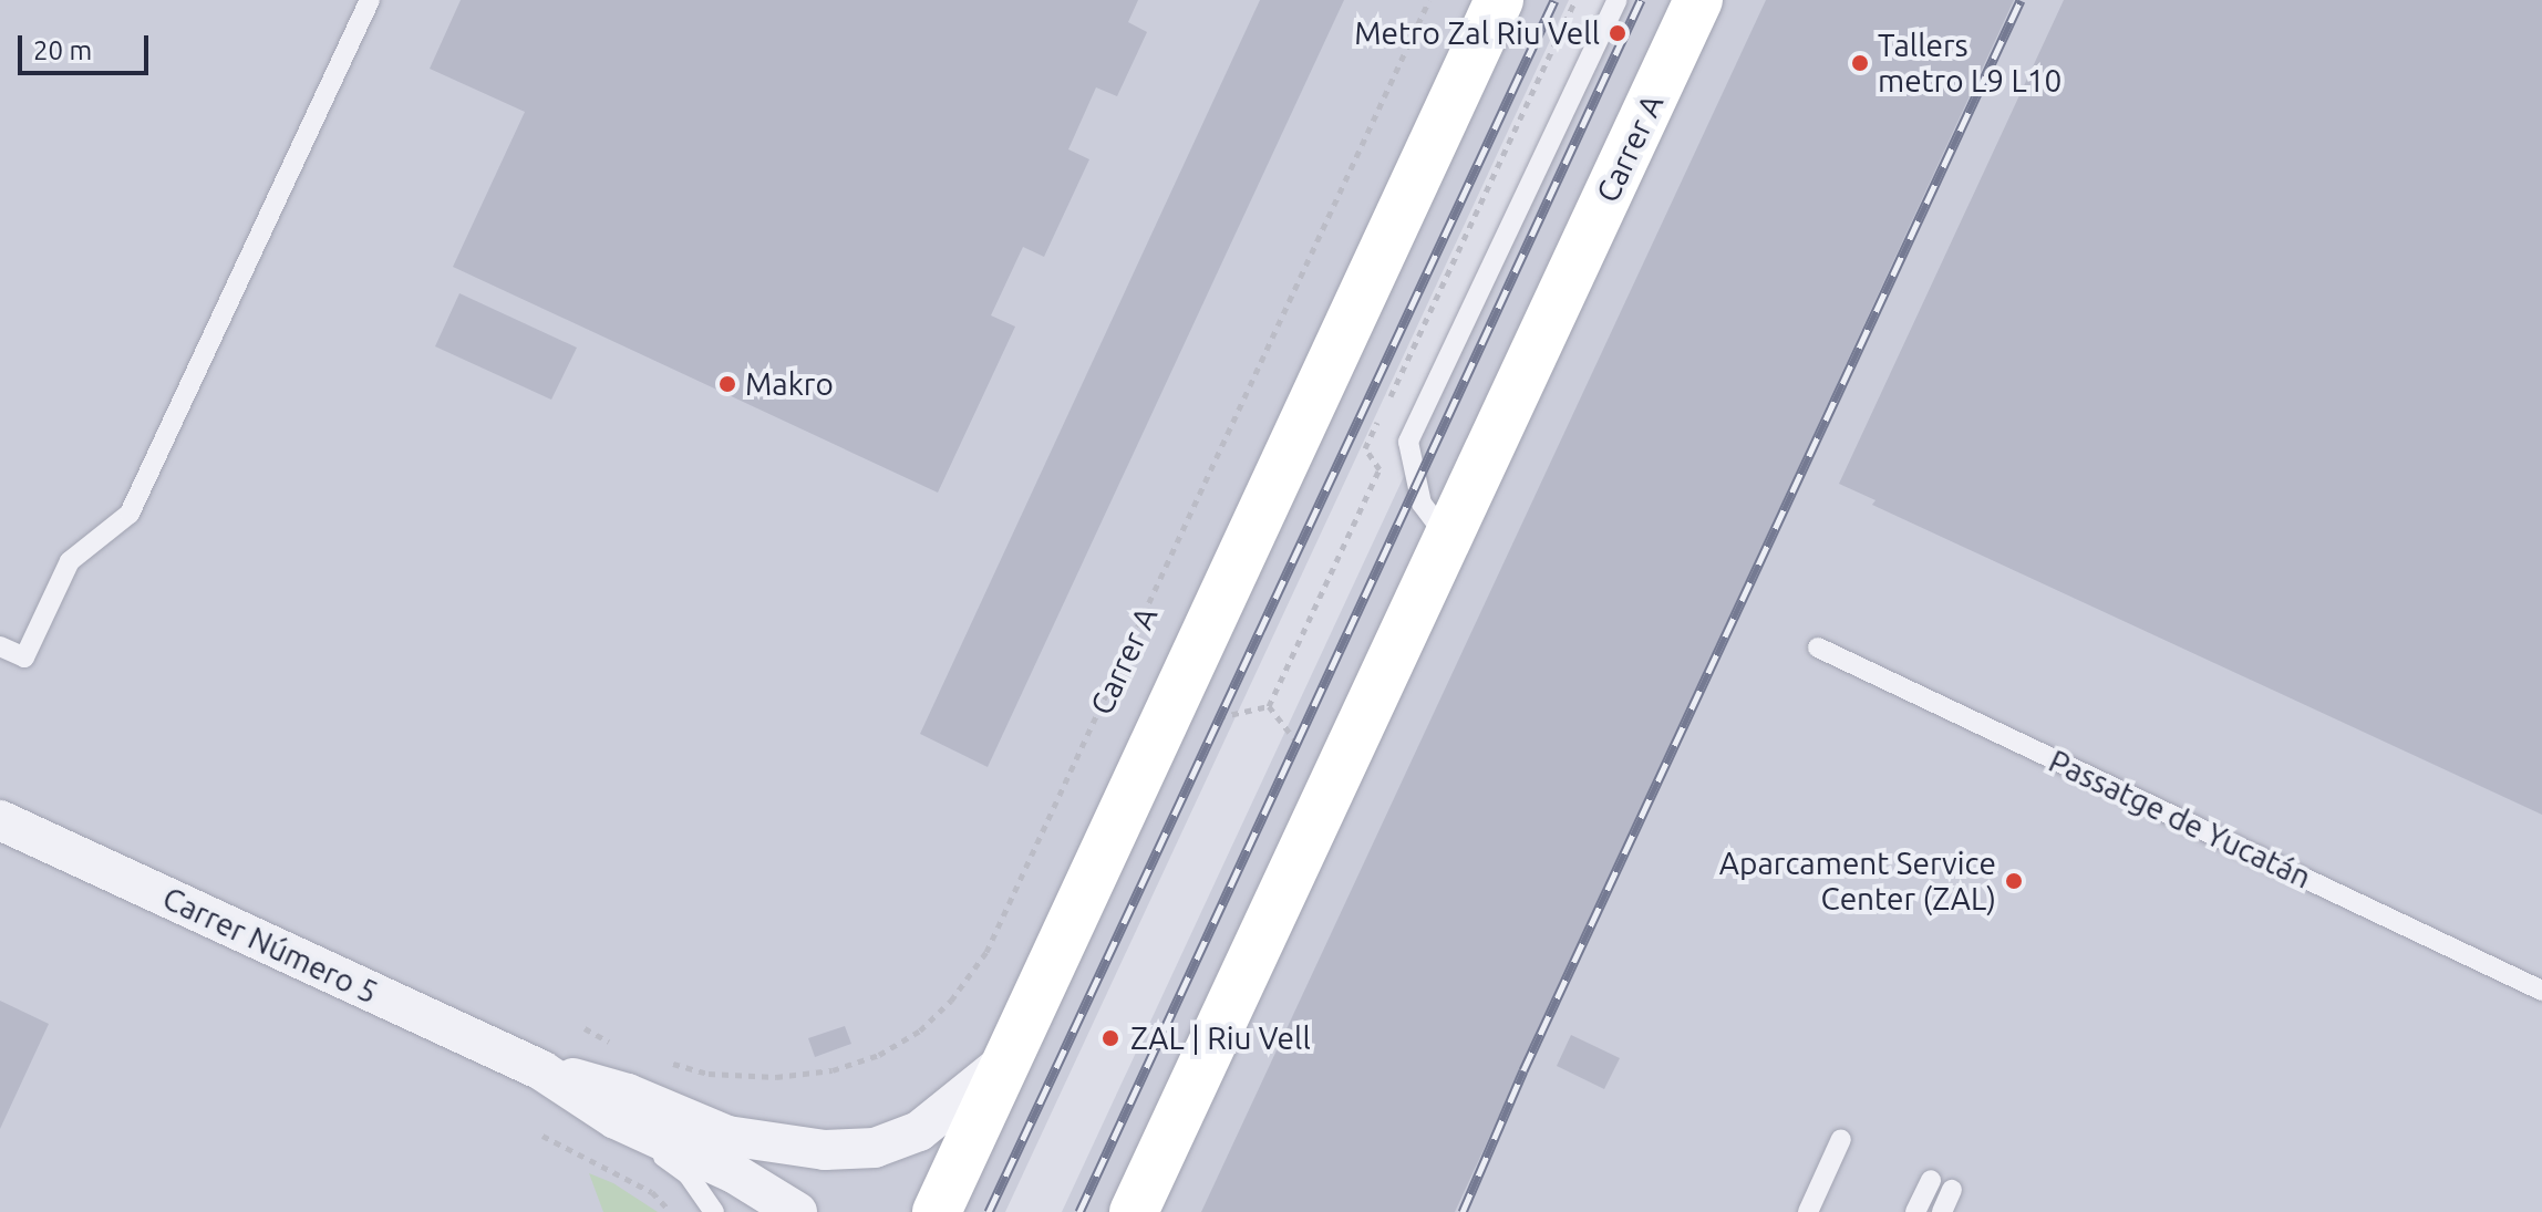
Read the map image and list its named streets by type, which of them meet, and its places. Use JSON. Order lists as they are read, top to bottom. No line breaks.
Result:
{"streets":{"main road":["Carrer A"],"street":["Carrer Número 5"],"lane":["Passatge de Yucatán"]},"crossings":[["Carrer A","Carrer Número 5"]],"places":["Metro Zal Riu Vell","Tallers metro L9 L10","Makro","Aparcament Service Center (ZAL)","ZAL | Riu Vell"],"scale_bar":"20 m"}
